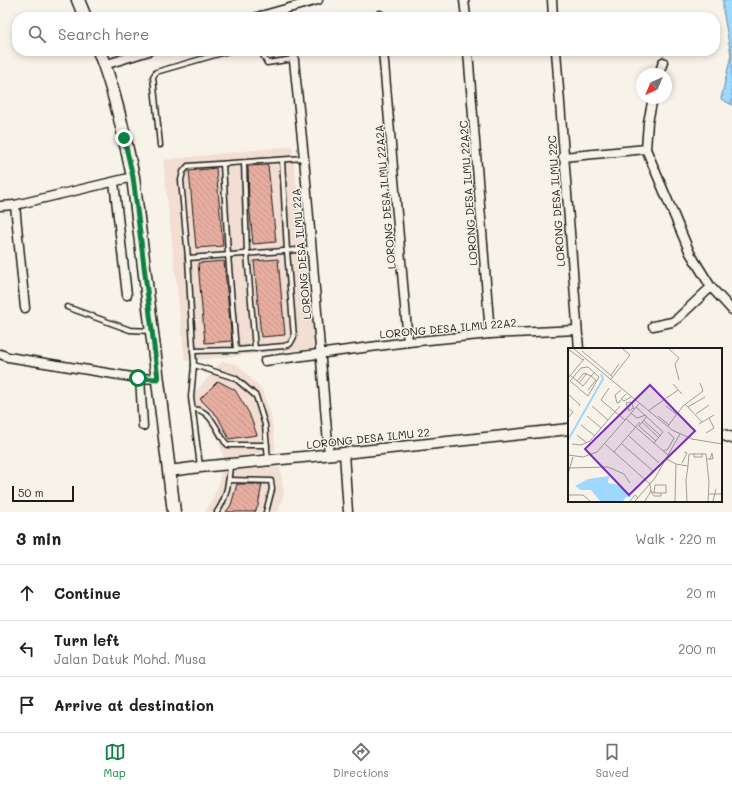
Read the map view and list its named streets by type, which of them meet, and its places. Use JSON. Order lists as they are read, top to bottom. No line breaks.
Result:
{"streets":{"street":["LORONG DESA ILMU 22A2C","LORONG DESA ILMU 22A2A","LORONG DESA ILMU 22C","LORONG DESA ILMU 22A","LORONG DESA ILMU 22A2","LORONG DESA ILMU 22"]},"crossings":[["LORONG DESA ILMU 22A2C","LORONG DESA ILMU 22A2"],["LORONG DESA ILMU 22A2A","LORONG DESA ILMU 22A2"],["LORONG DESA ILMU 22C","LORONG DESA ILMU 22A2"],["LORONG DESA ILMU 22A","LORONG DESA ILMU 22A2"],["LORONG DESA ILMU 22A","LORONG DESA ILMU 22"]],"scale_bar":"50 m","north":"bottom left","page":{"search":"Search here","scale":"50 m","heading":["3 min","Walk · 220 m"],"list":[["Continue","20 m"],["Turn left","Jalan Datuk Mohd. Musa","200 m"],"Arrive at destination"],"nav":["Map","Directions","Saved"]}}
